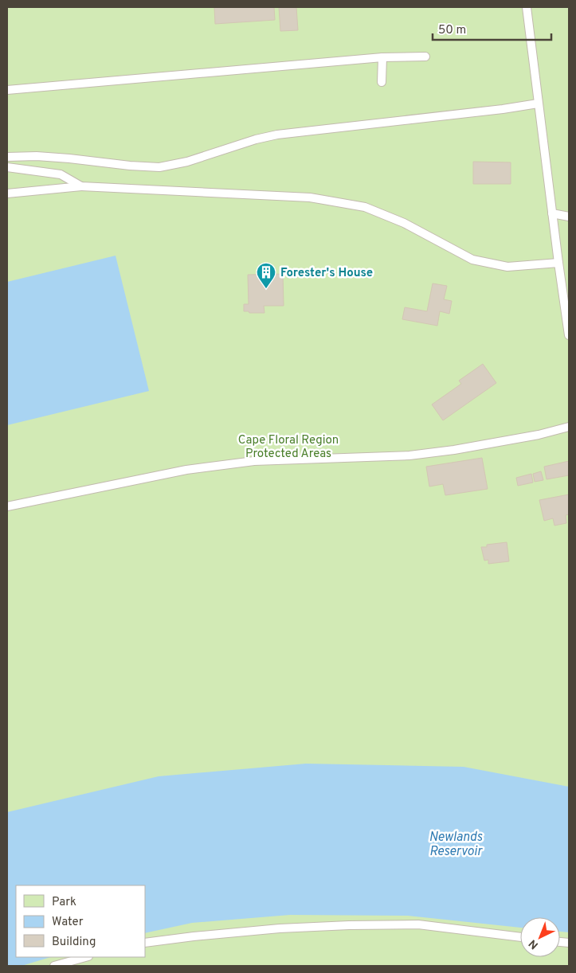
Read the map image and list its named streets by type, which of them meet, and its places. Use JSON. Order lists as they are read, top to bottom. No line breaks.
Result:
{"water":["Newlands Reservoir"],"parks":["Cape Floral Region Protected Areas"],"places":{"building":["Forester's House"]},"legend":["Park","Water","Building"],"scale_bar":"50 m","north":"bottom left"}
